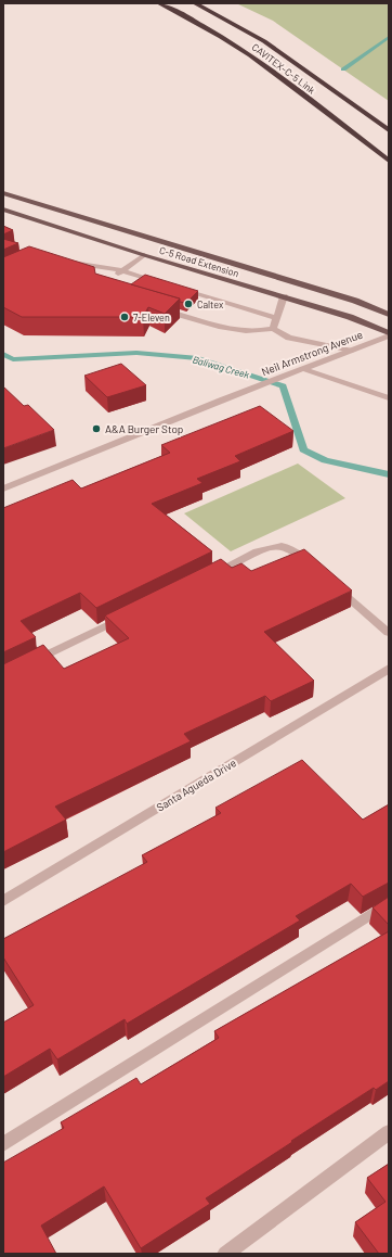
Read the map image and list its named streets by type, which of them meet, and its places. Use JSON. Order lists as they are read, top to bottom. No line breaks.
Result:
{"streets":{"highway":["CAVITEX–C-5 Link"],"main road":["C-5 Road Extension"],"street":["Neil Armstrong Avenue","Santa Agueda Drive"]},"crossings":[["C-5 Road Extension","Neil Armstrong Avenue"]],"water":["Baliwag Creek"],"places":["Caltex","7-Eleven","A&A Burger Stop"]}
